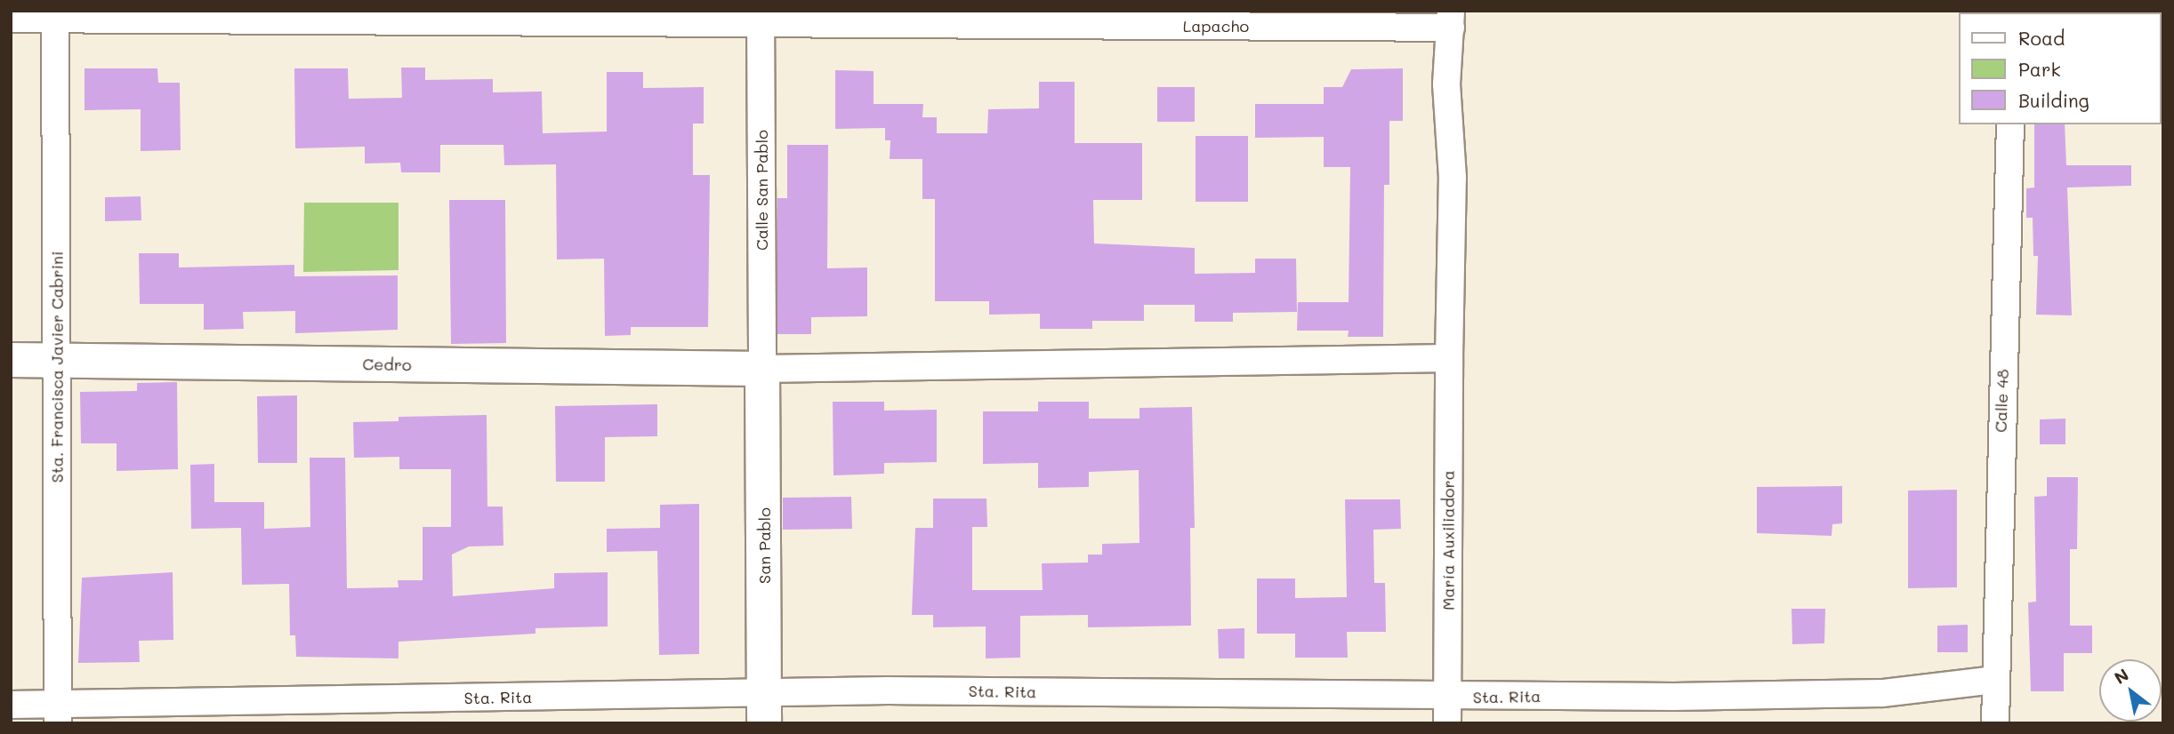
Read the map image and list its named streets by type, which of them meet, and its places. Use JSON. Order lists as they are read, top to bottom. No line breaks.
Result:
{"streets":{"street":["Lapacho","Calle San Pablo","Cedro","Sta. Francisca Javier Cabrini","Calle 48","María Auxiliadora","San Pablo","Sta. Rita"]},"crossings":[["Lapacho","Calle San Pablo"],["Lapacho","Sta. Francisca Javier Cabrini"],["Lapacho","María Auxiliadora"],["Calle San Pablo","Cedro"],["Calle San Pablo","San Pablo"],["Cedro","Sta. Francisca Javier Cabrini"],["Cedro","San Pablo"],["Sta. Francisca Javier Cabrini","Sta. Rita"],["Calle 48","Sta. Rita"],["María Auxiliadora","Sta. Rita"],["San Pablo","Sta. Rita"]],"legend":["Road","Park","Building"],"north":"top left"}
